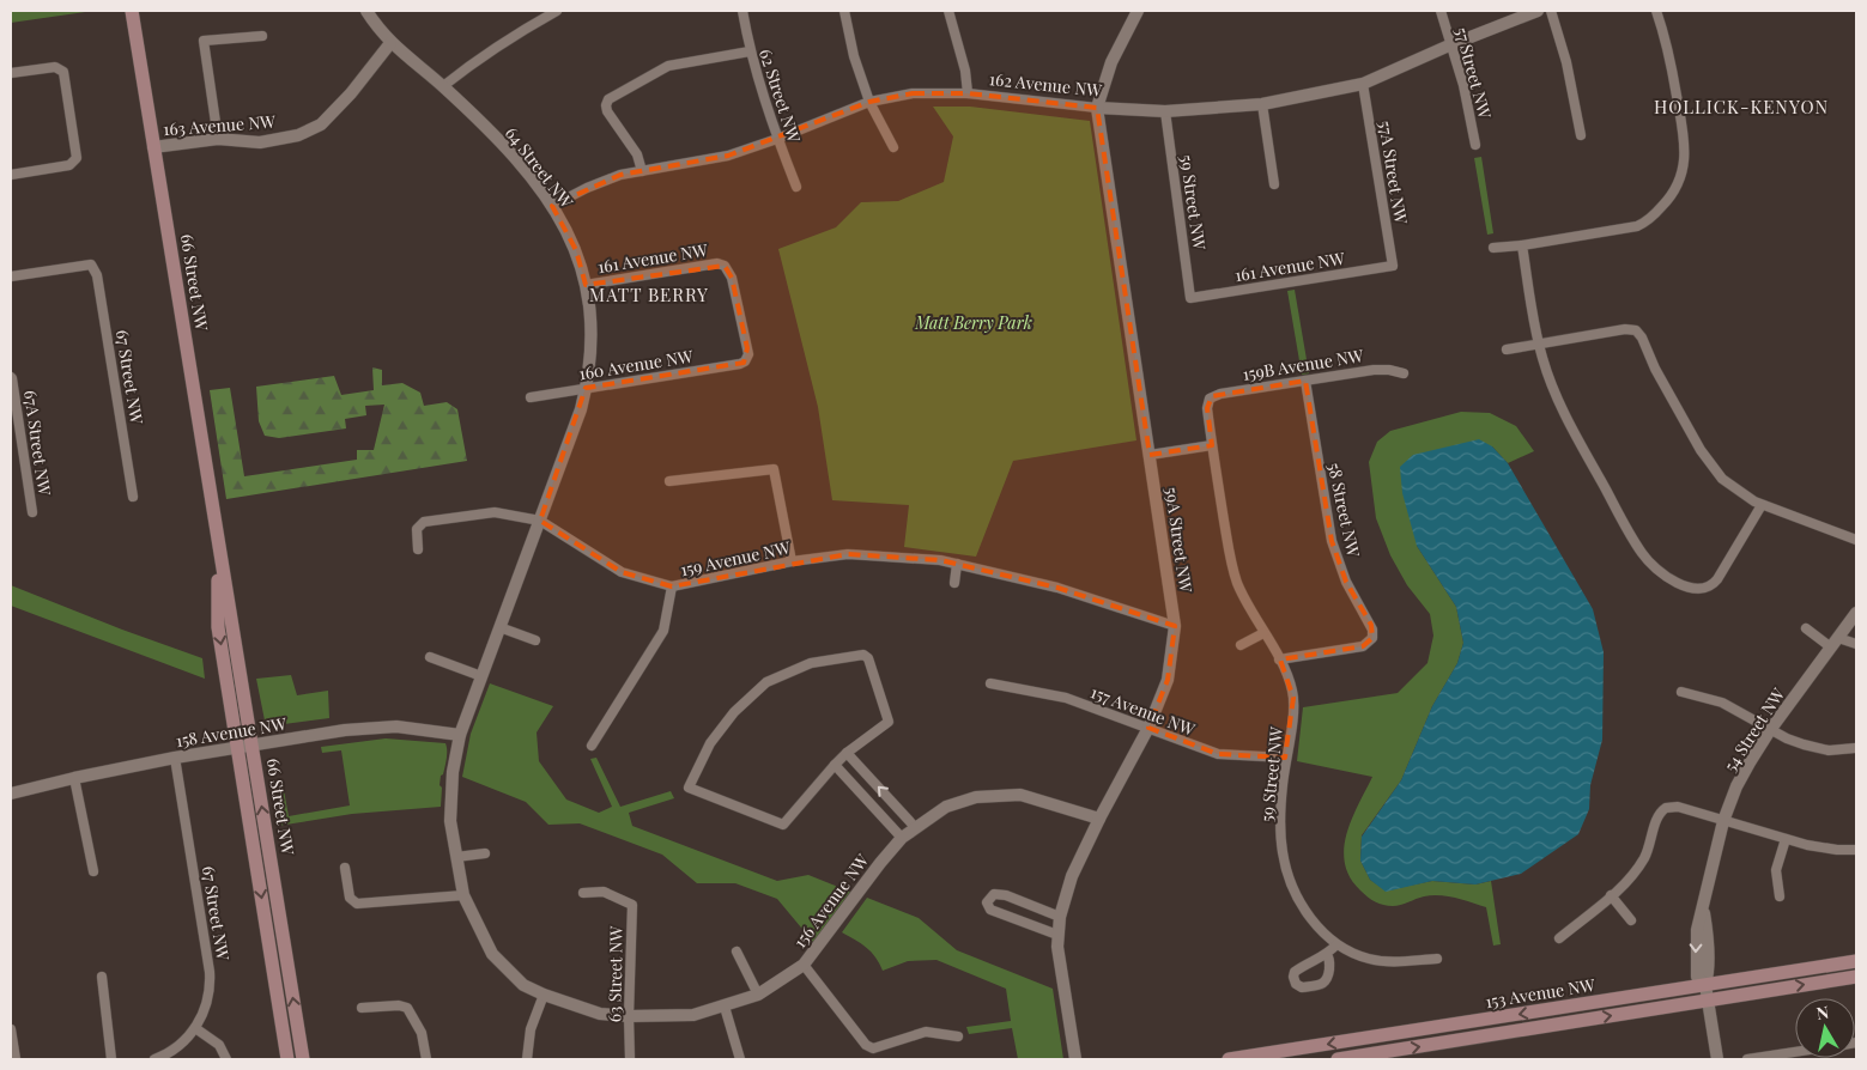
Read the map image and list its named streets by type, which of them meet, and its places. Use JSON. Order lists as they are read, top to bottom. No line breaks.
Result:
{"streets":{"main road":["66 Street NW","153 Avenue NW"],"street":["57 Street NW","162 Avenue NW","62 Street NW","163 Avenue NW","64 Street NW","57A Street NW","59 Street NW","161 Avenue NW","160 Avenue NW","159B Avenue NW","67 Street NW","67A Street NW","58 Street NW","59A Street NW","159 Avenue NW","157 Avenue NW","54 Street NW","158 Avenue NW","156 Avenue NW","63 Street NW"]},"crossings":[["57 Street NW","162 Avenue NW"],["162 Avenue NW","62 Street NW"],["162 Avenue NW","64 Street NW"],["162 Avenue NW","57A Street NW"],["162 Avenue NW","59 Street NW"],["162 Avenue NW","59A Street NW"],["163 Avenue NW","64 Street NW"],["163 Avenue NW","66 Street NW"],["64 Street NW","161 Avenue NW"],["64 Street NW","160 Avenue NW"],["64 Street NW","159 Avenue NW"],["64 Street NW","158 Avenue NW"],["64 Street NW","156 Avenue NW"],["57A Street NW","161 Avenue NW"],["59 Street NW","161 Avenue NW"],["59 Street NW","159B Avenue NW"],["59 Street NW","58 Street NW"],["59 Street NW","157 Avenue NW"],["161 Avenue NW","160 Avenue NW"],["66 Street NW","158 Avenue NW"],["159B Avenue NW","58 Street NW"],["67 Street NW","158 Avenue NW"],["59A Street NW","159 Avenue NW"],["59A Street NW","157 Avenue NW"],["59A Street NW","156 Avenue NW"],["54 Street NW","153 Avenue NW"],["156 Avenue NW","63 Street NW"]],"districts":["HOLLICK-KENYON","MATT BERRY"],"parks":["Matt Berry Park"],"north":"top"}
